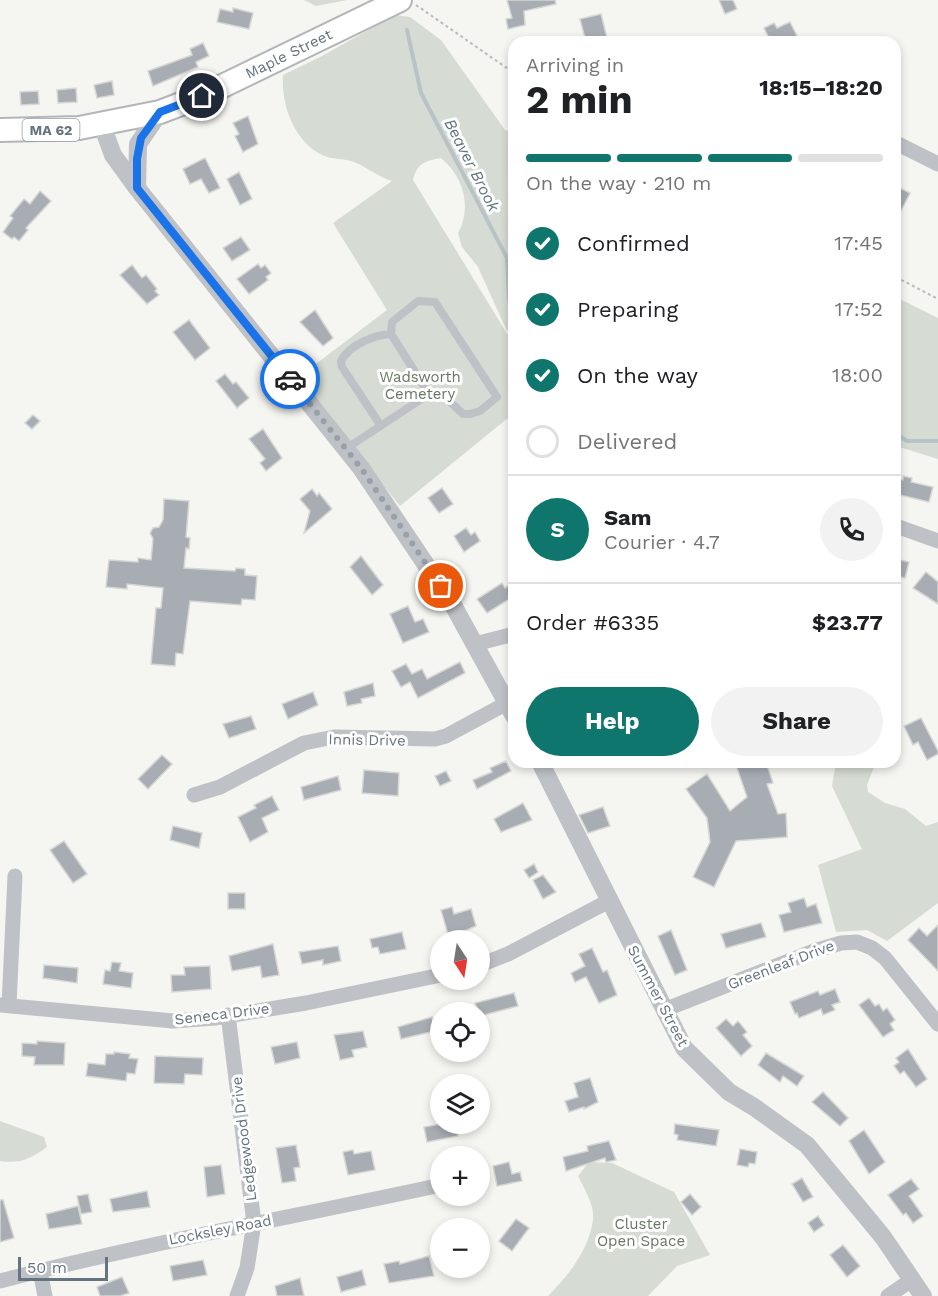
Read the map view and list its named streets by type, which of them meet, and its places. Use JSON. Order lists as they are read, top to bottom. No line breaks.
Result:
{"streets":{"main road":["Maple Street","MA 62"],"street":["Innis Drive","Greenleaf Drive","Summer Street","Seneca Drive","Ledgewood Drive","Locksley Road"]},"crossings":[["Greenleaf Drive","Summer Street"],["Seneca Drive","Ledgewood Drive"],["Ledgewood Drive","Locksley Road"]],"water":["Beaver Brook"],"parks":["Wadsworth Cemetery","Cluster Open Space"],"scale_bar":"50 m","north":"bottom","page":{"heading":["2 min","Arriving in","18:15–18:20"],"panel":["Sam","Courier · 4.7","Order #6335","$23.77"],"bar":"On the way · 210 m","list":[["Confirmed","17:45"],["Preparing","17:52"],["On the way","18:00"],"Delivered"],"round":"S","buttons":["Help","Share"],"map_buttons":["+","−"],"scale":"50 m"}}
